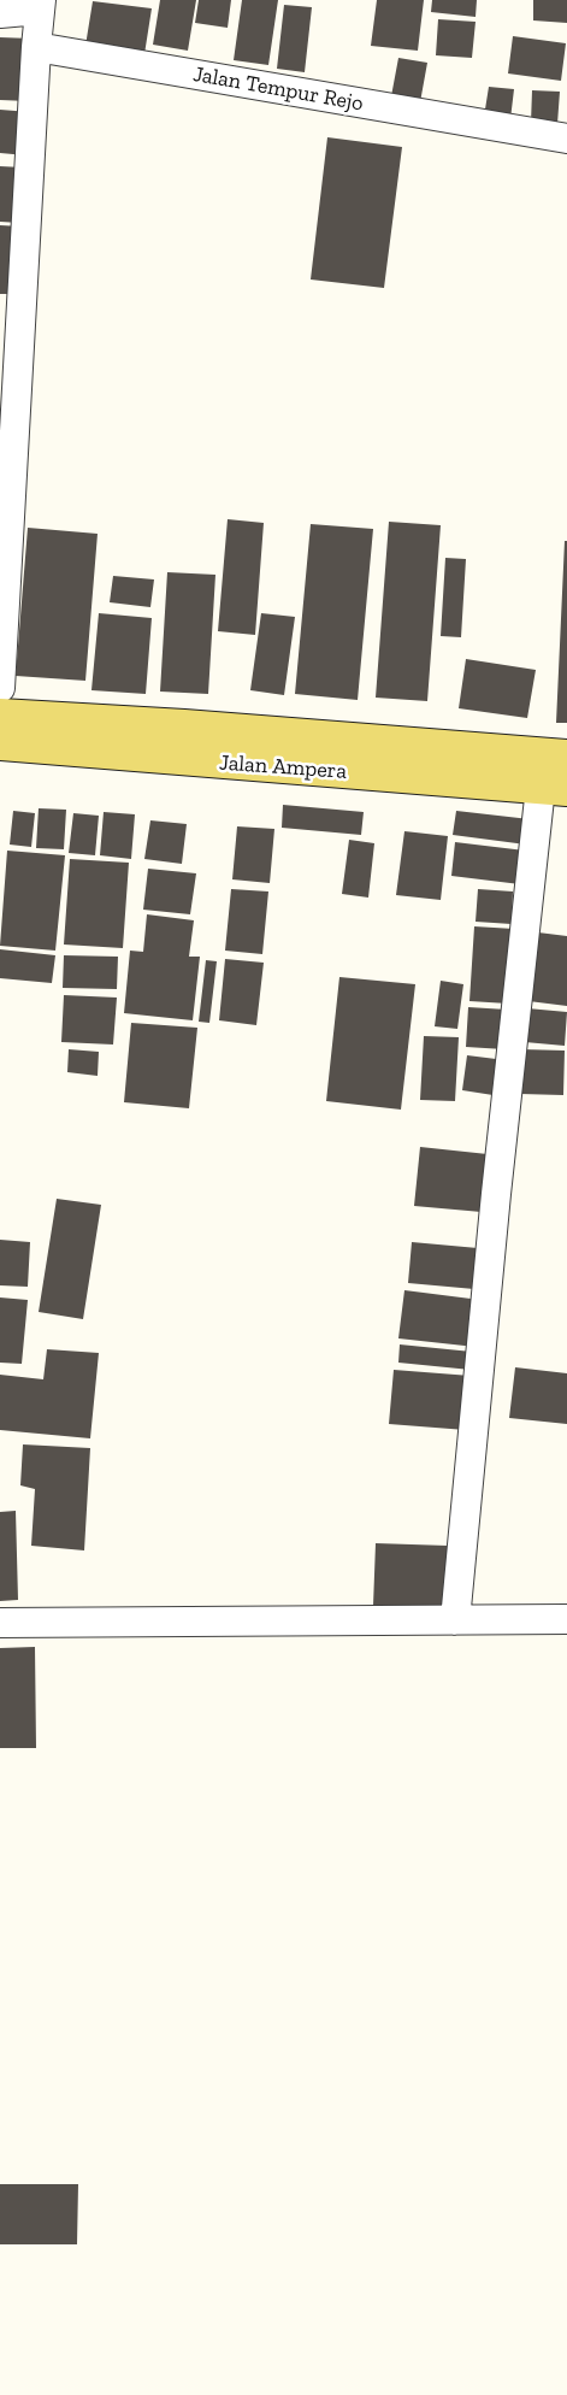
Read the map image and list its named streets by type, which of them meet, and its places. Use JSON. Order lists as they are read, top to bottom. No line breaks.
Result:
{"streets":{"main road":["Jalan Ampera"],"street":["Jalan Tempur Rejo"]}}
